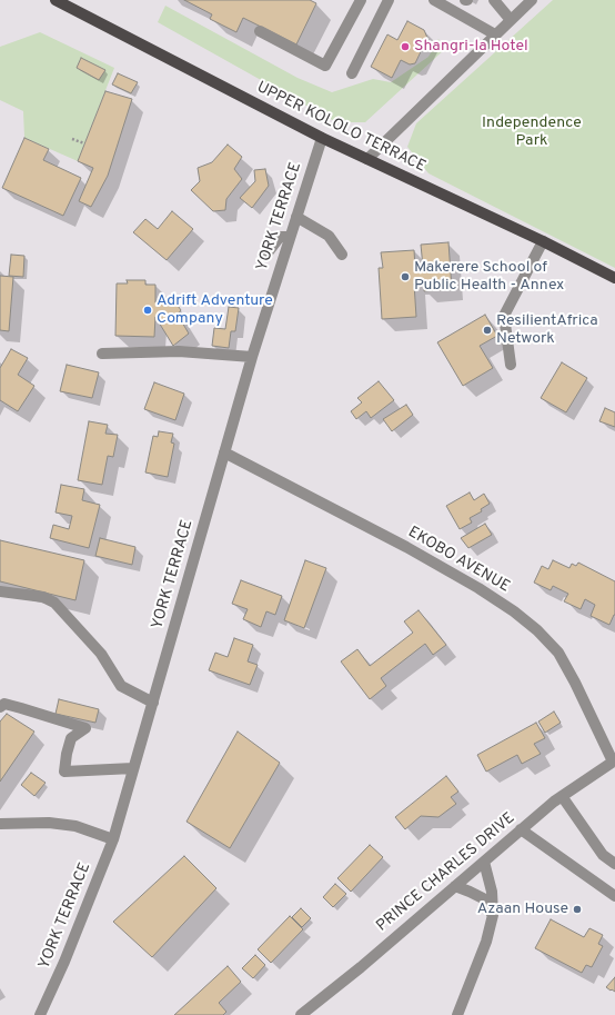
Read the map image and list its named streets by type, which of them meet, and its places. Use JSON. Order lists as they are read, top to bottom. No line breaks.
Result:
{"streets":{"main road":["UPPER KOLOLO TERRACE"],"street":["YORK TERRACE","EKOBO AVENUE","PRINCE CHARLES DRIVE"]},"crossings":[["UPPER KOLOLO TERRACE","YORK TERRACE"],["YORK TERRACE","EKOBO AVENUE"],["EKOBO AVENUE","PRINCE CHARLES DRIVE"]],"parks":["Independence Park"],"places":["Shangri-la Hotel","Makerere School of Public Health - Annex","Adrift Adventure Company","ResilientAfrica Network","Azaan House"]}
